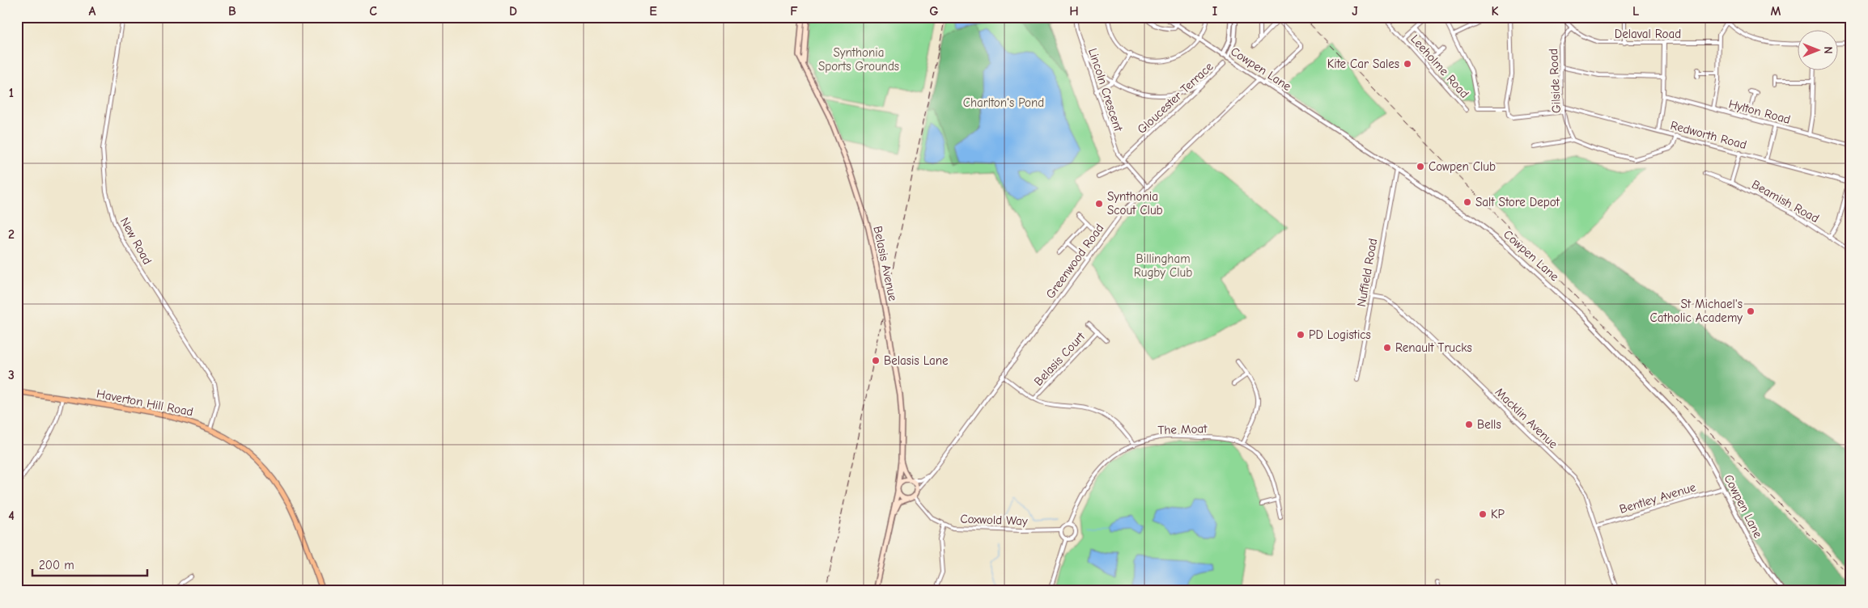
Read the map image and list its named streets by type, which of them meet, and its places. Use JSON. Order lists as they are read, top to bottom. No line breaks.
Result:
{"streets":{"main road":["Belasis Avenue","Haverton Hill Road"],"street":["Delaval Road","Leeholme Road","Cowpen Lane","Gilside Road","Lincoln Crescent","Gloucester Terrace","Hylton Road","Redworth Road","Beamish Road","New Road","Greenwood Road","Nuffield Road","Belasis Court","Macklin Avenue","The Moat","Bentley Avenue","Coxwold Way"]},"crossings":[["Delaval Road","Gilside Road"],["Cowpen Lane","Greenwood Road"],["Cowpen Lane","Nuffield Road"],["Cowpen Lane","Bentley Avenue"],["Gilside Road","Redworth Road"],["Lincoln Crescent","Gloucester Terrace"],["Lincoln Crescent","Greenwood Road"],["New Road","Haverton Hill Road"],["Greenwood Road","Belasis Avenue"],["Greenwood Road","Coxwold Way"],["Belasis Avenue","Coxwold Way"],["Nuffield Road","Macklin Avenue"],["Macklin Avenue","Bentley Avenue"],["The Moat","Coxwold Way"]],"parks":["Synthonia Sports Grounds","Charlton's Pond","Billingham Rugby Club"],"places":["Kite Car Sales","Cowpen Club","Salt Store Depot","Synthonia Scout Club","St Michael's Catholic Academy","PD Logistics","Renault Trucks","Belasis Lane","Bells","KP"],"scale_bar":"200 m","north":"right","grid":{"columns":["A","B","C","D","E","F","G","H","I","J","K","L","M"],"rows":["1","2","3","4"]}}
